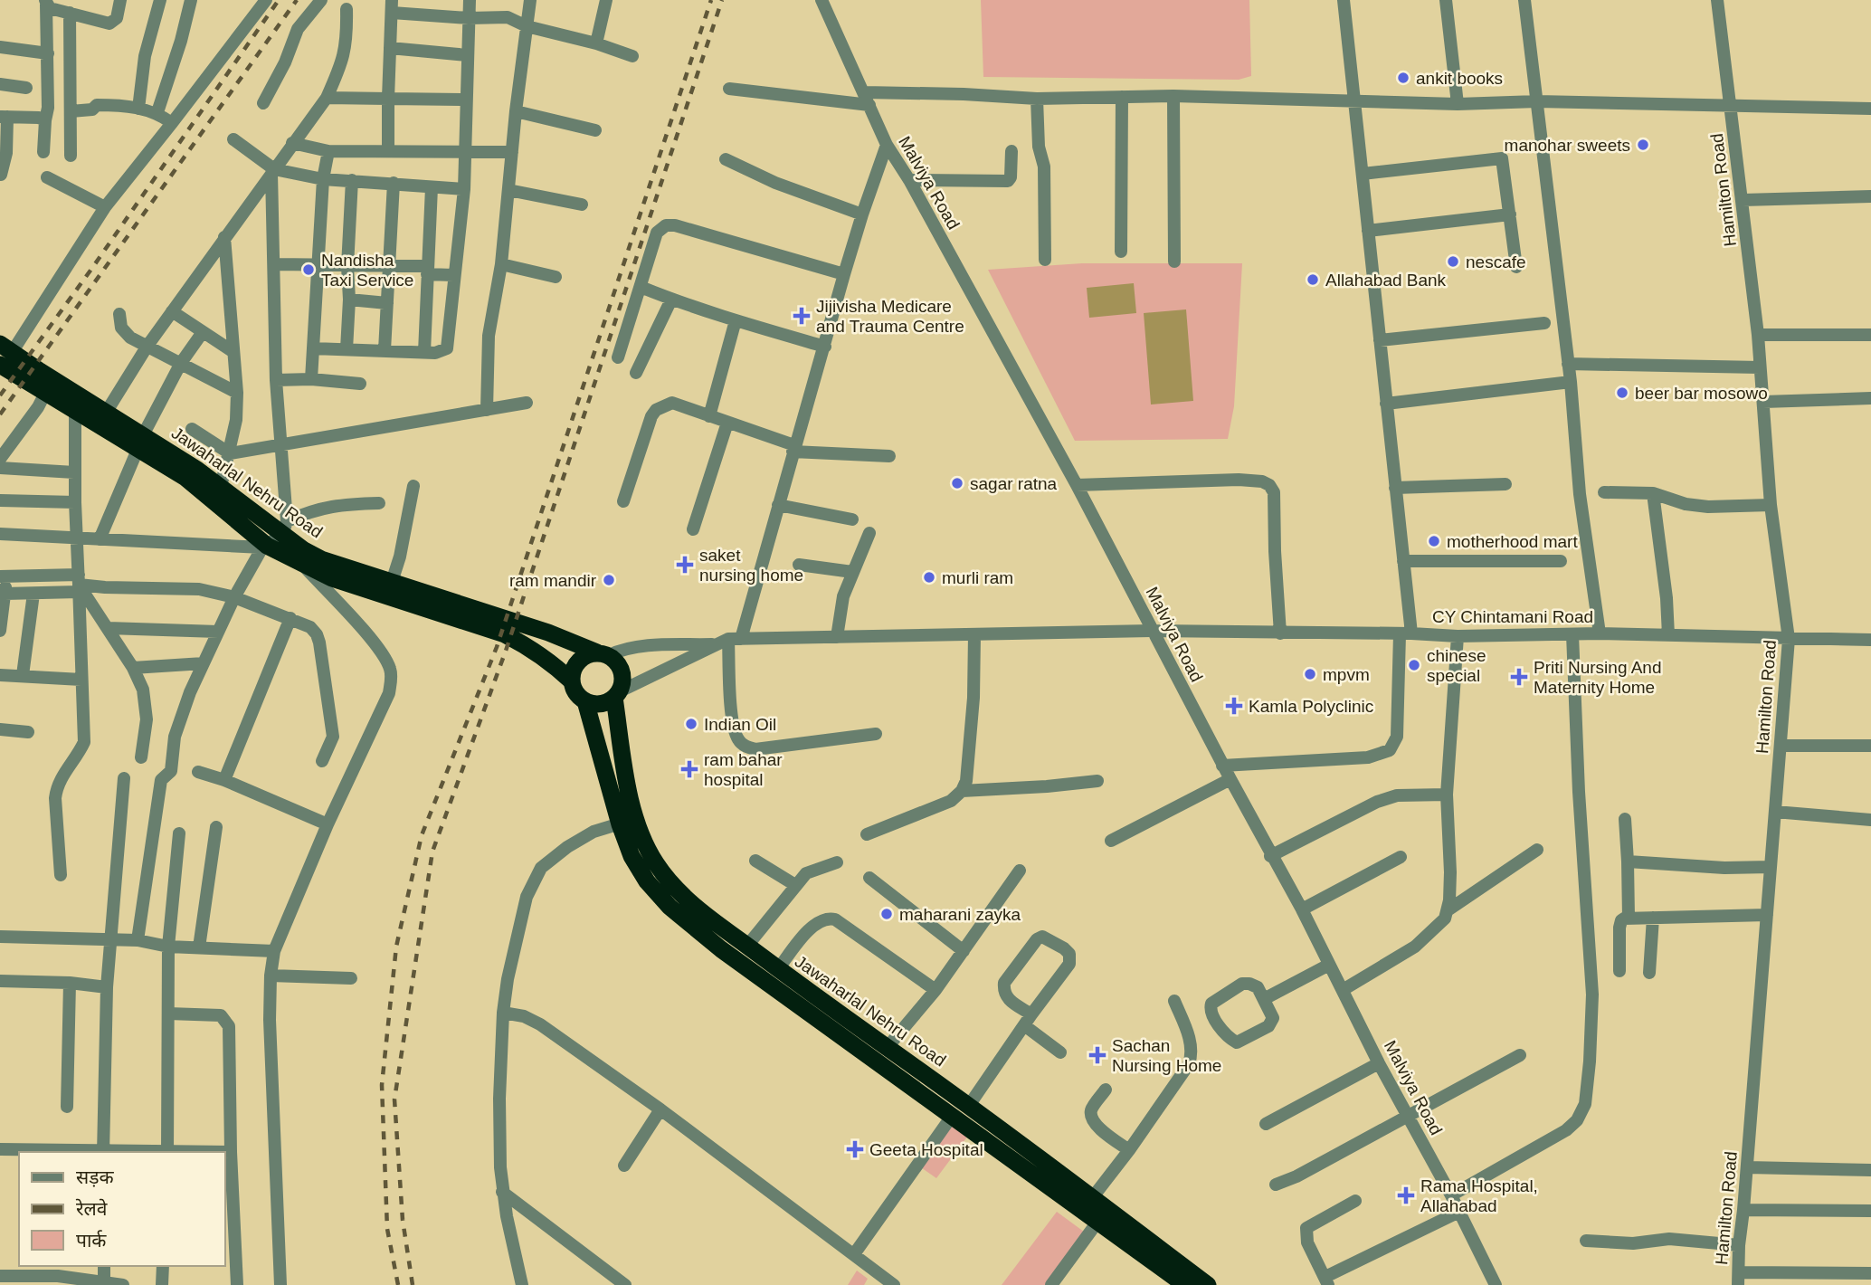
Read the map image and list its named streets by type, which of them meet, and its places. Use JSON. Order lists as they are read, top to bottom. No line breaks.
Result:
{"streets":{"highway":["Jawaharlal Nehru Road"],"street":["Malviya Road","Hamilton Road","CY Chintamani Road"]},"crossings":[["Malviya Road","CY Chintamani Road"],["Hamilton Road","CY Chintamani Road"],["Jawaharlal Nehru Road","CY Chintamani Road"]],"places":{"other":["ankit books","manohar sweets","nescafe","Nandisha Taxi Service","Allahabad Bank","beer bar mosowo","sagar ratna","motherhood mart","murli ram","ram mandir","chinese special","mpvm","Indian Oil","maharani zayka"],"health":["Jijivisha Medicare and Trauma Centre","saket nursing home","Priti Nursing And Maternity Home","Kamla Polyclinic","ram bahar hospital","Sachan Nursing Home","Geeta Hospital","Rama Hospital, Allahabad"]},"legend":["सड़क","रेलवे","पार्क"]}
